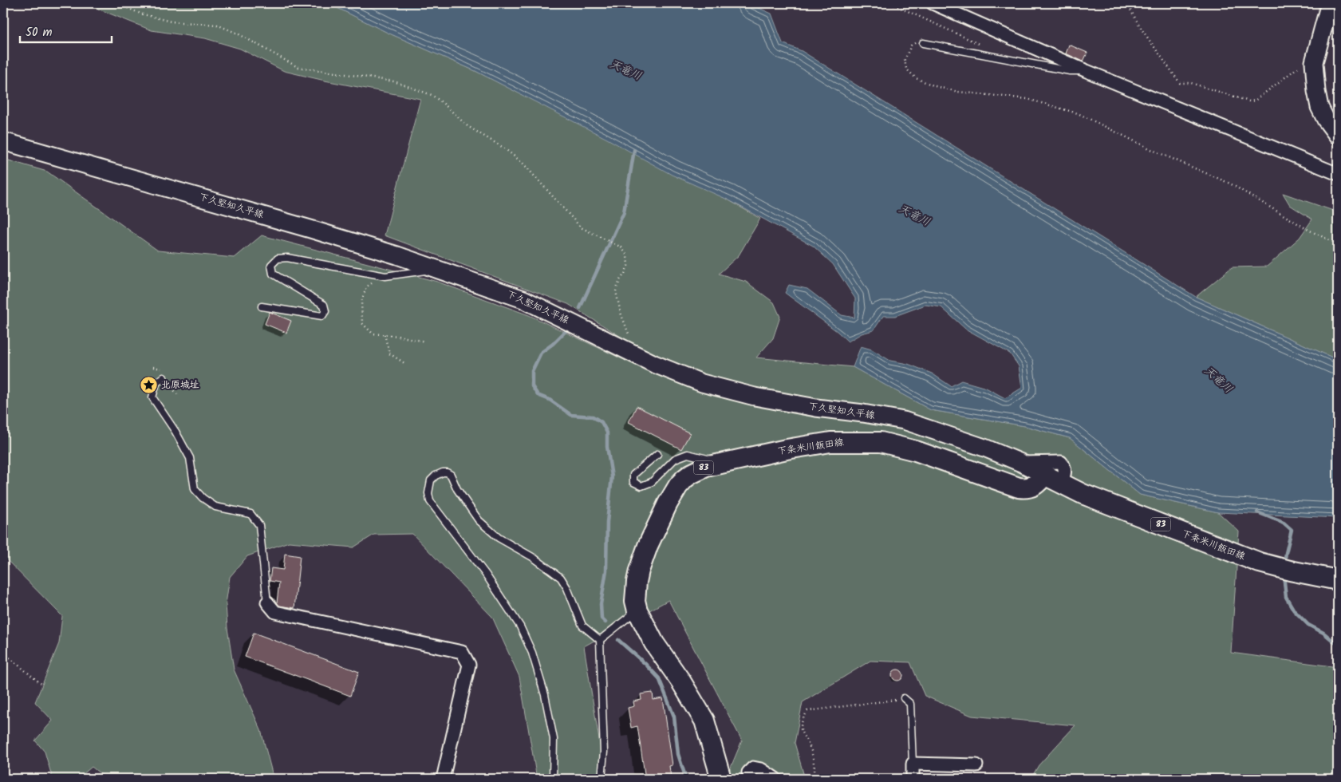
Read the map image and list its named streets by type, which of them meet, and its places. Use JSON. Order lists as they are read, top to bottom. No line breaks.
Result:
{"streets":{"main road":["下久堅知久平線","下条米川飯田線","83"]},"crossings":[["下久堅知久平線","下条米川飯田線"]],"water":["天竜川"],"places":{"place":["北原城址"]},"scale_bar":"50 m"}
